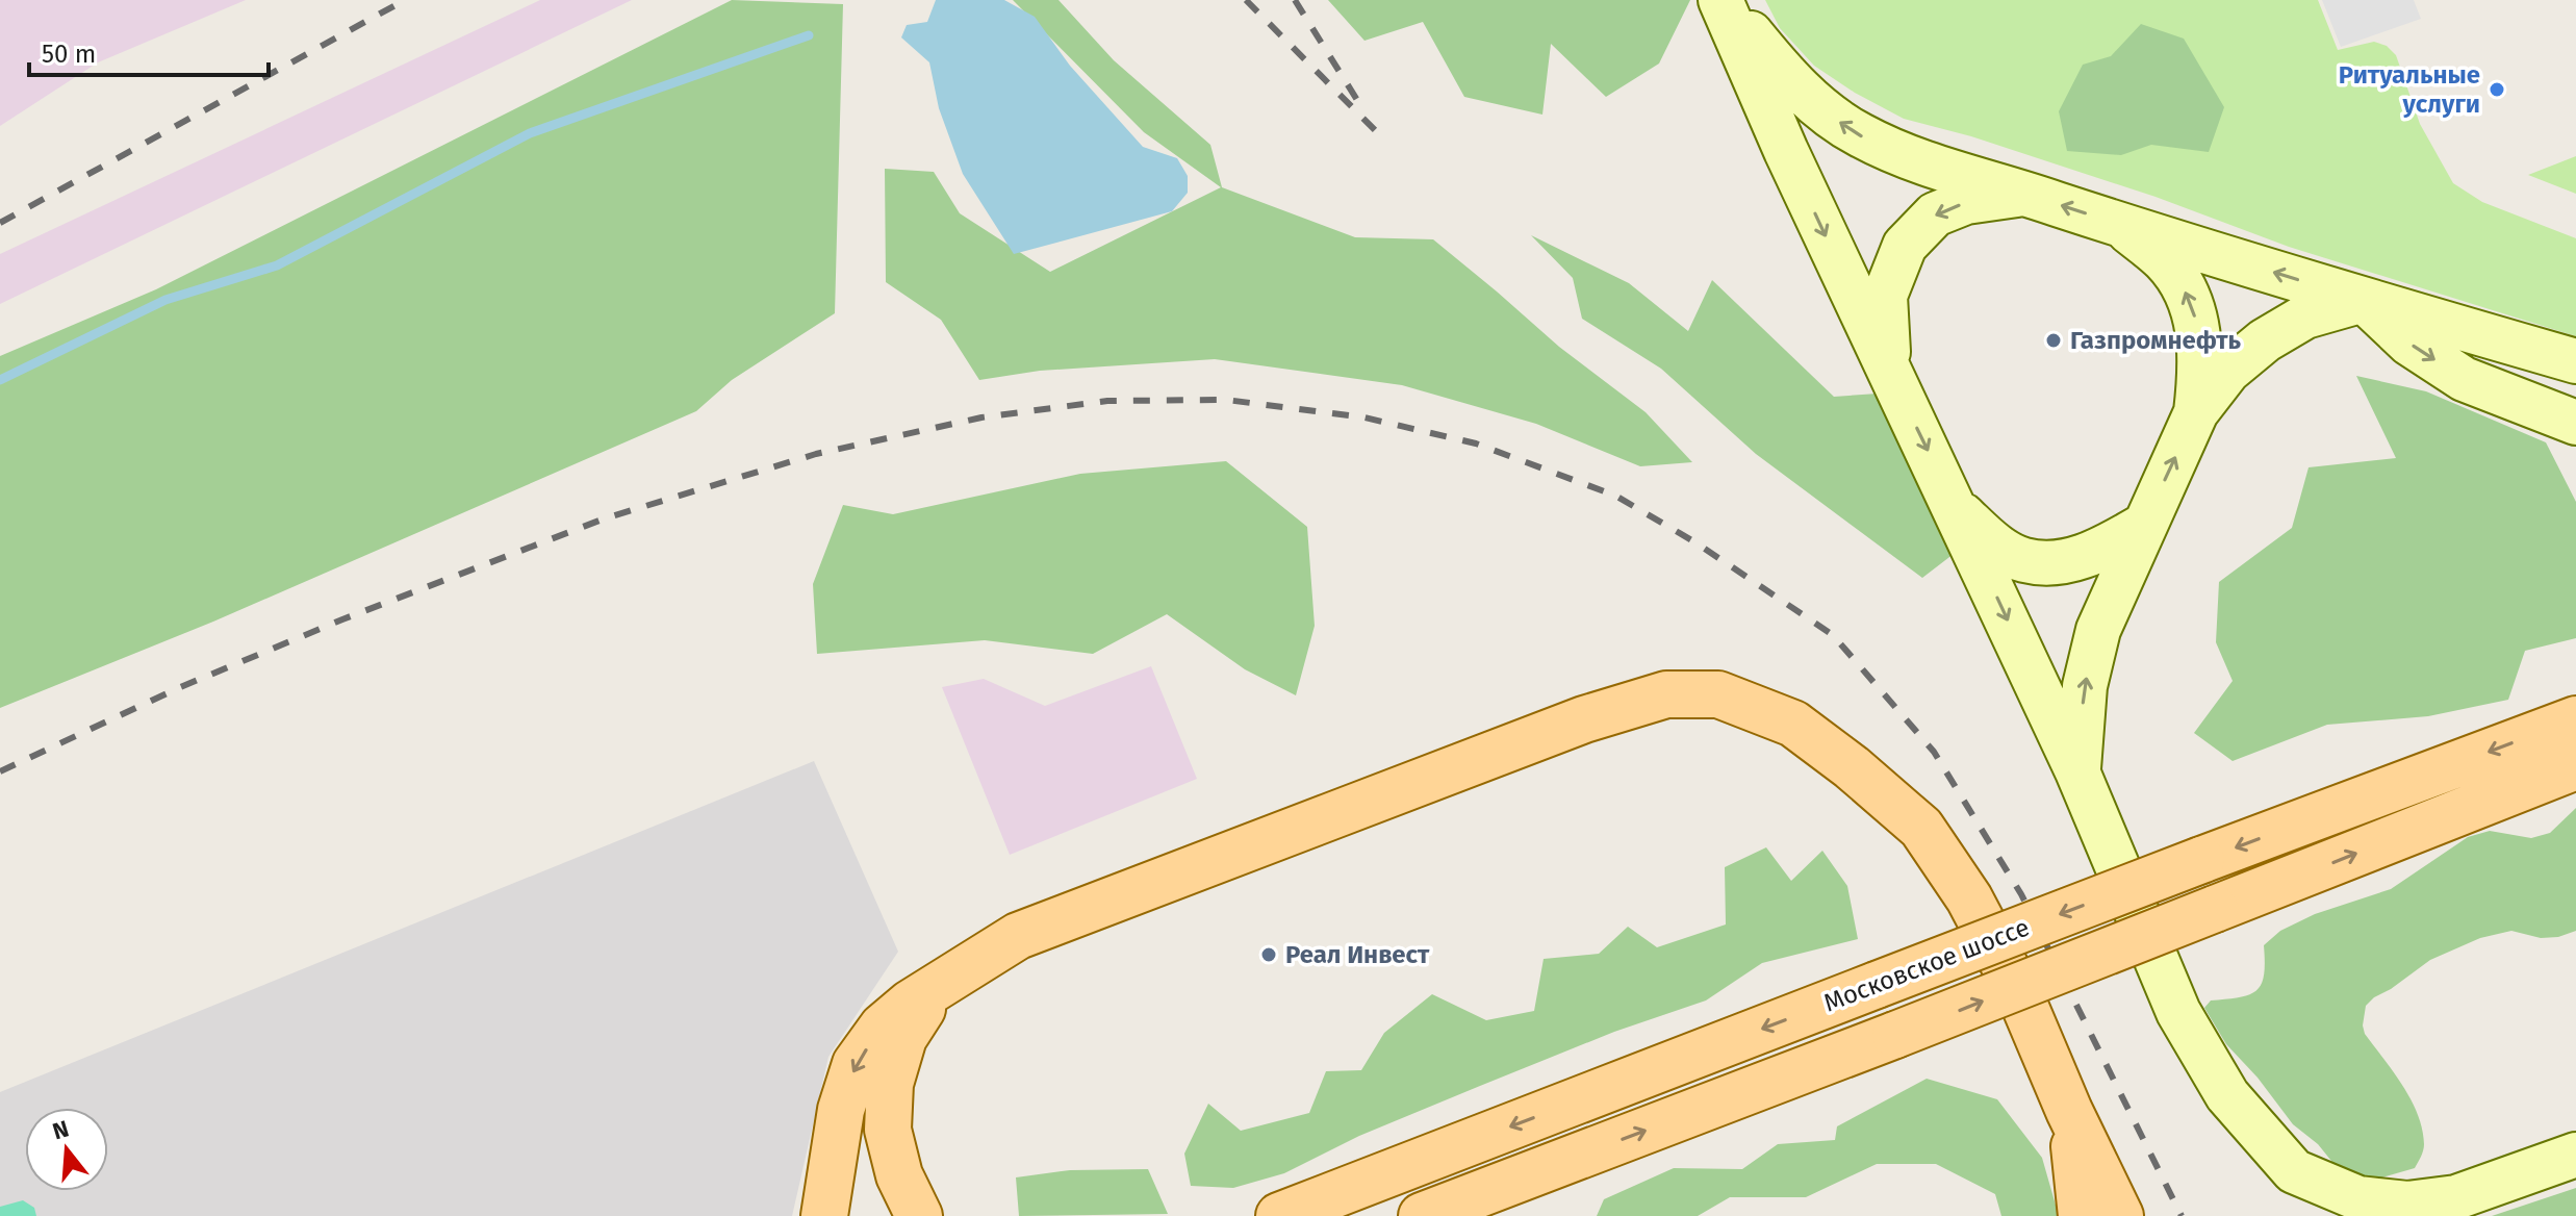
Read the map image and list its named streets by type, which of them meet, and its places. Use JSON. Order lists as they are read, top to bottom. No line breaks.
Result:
{"streets":{"main road":["Московское шоссе"]},"places":["Ритуальные услуги","Газпромнефть","Реал Инвест"],"scale_bar":"50 m","north":"top"}
